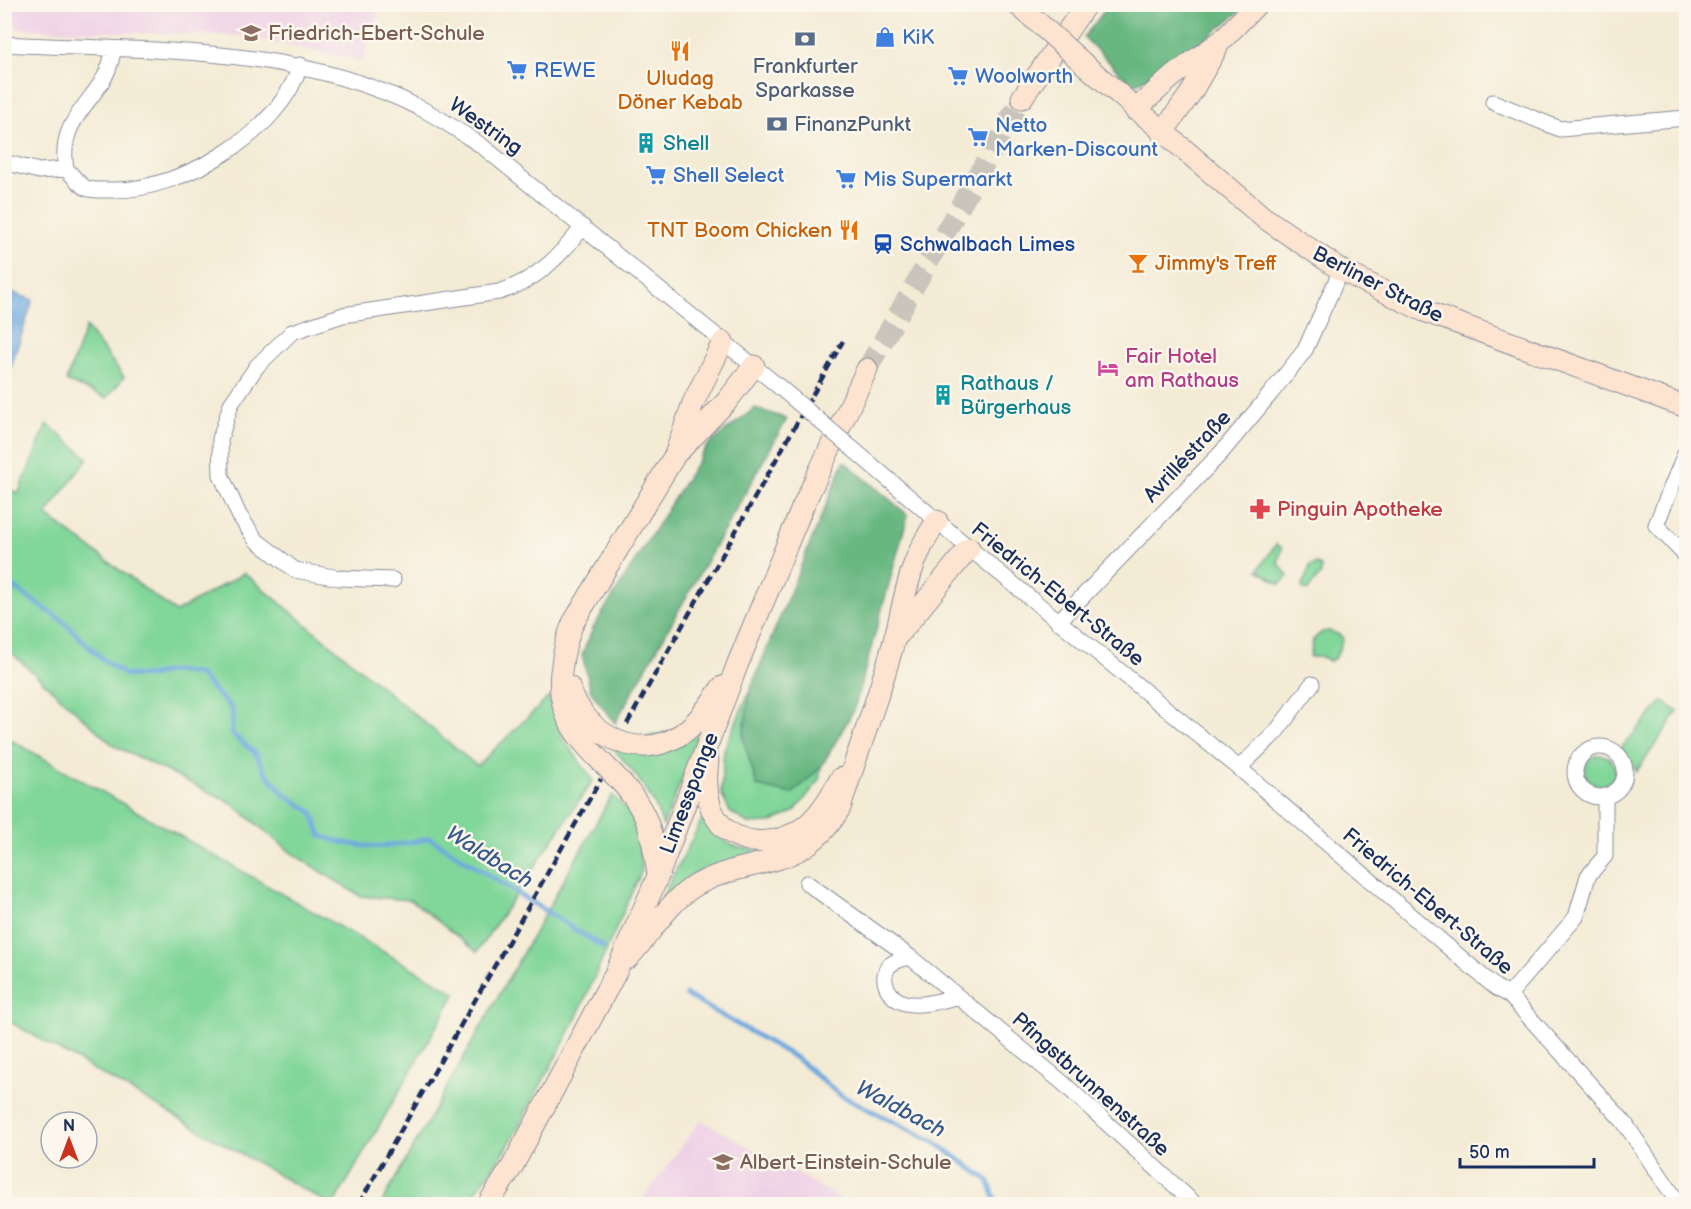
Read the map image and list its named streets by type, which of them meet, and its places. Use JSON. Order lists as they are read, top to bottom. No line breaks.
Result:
{"streets":{"main road":["Berliner Straße","Limesspange"],"street":["Westring","Avrilléstraße","Friedrich-Ebert-Straße","Pfingstbrunnenstraße"]},"crossings":[["Westring","Friedrich-Ebert-Straße"],["Berliner Straße","Avrilléstraße"],["Avrilléstraße","Friedrich-Ebert-Straße"]],"water":["Waldbach"],"places":{"school or university":["Friedrich-Ebert-Schule","Albert-Einstein-Schule"],"shop":["KiK"],"bank":["Frankfurter Sparkasse","FinanzPunkt"],"restaurant":["Uludag Döner Kebab","TNT Boom Chicken"],"supermarket":["REWE","Woolworth","Netto Marken-Discount","Shell Select","Mis Supermarkt"],"building":["Shell","Rathaus / Bürgerhaus"],"station":["Schwalbach Limes"],"bar":["Jimmy's Treff"],"hotel":["Fair Hotel am Rathaus"],"pharmacy":["Pinguin Apotheke"]},"scale_bar":"50 m","north":"top"}
